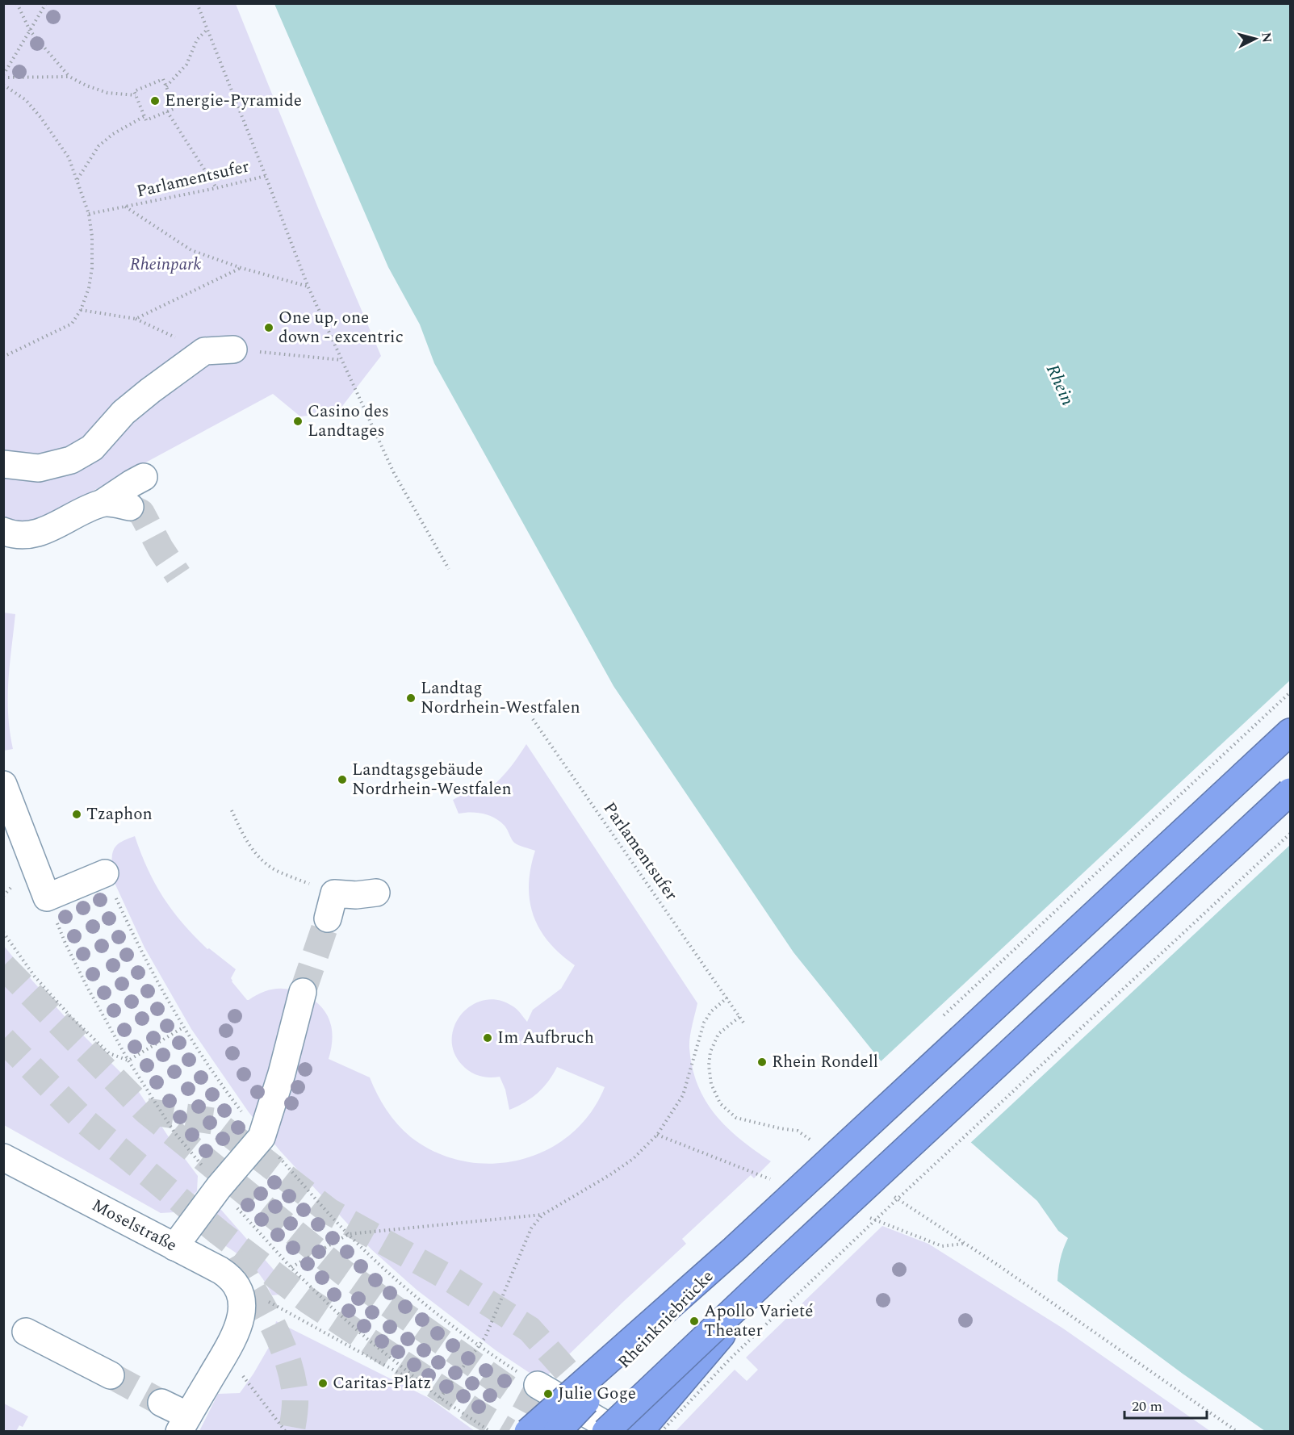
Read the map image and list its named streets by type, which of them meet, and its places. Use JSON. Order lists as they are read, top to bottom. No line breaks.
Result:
{"streets":{"highway":["Rheinkniebrücke"],"street":["Moselstraße"],"path":["Parlamentsufer"]},"water":["Rhein"],"parks":["Rheinpark"],"places":["Energie-Pyramide","One up, one down - excentric","Casino des Landtages","Landtag Nordrhein-Westfalen","Landtagsgebäude Nordrhein-Westfalen","Tzaphon","Im Aufbruch","Rhein Rondell","Apollo Varieté Theater","Caritas-Platz","Julie Goge"],"scale_bar":"20 m","north":"right"}
